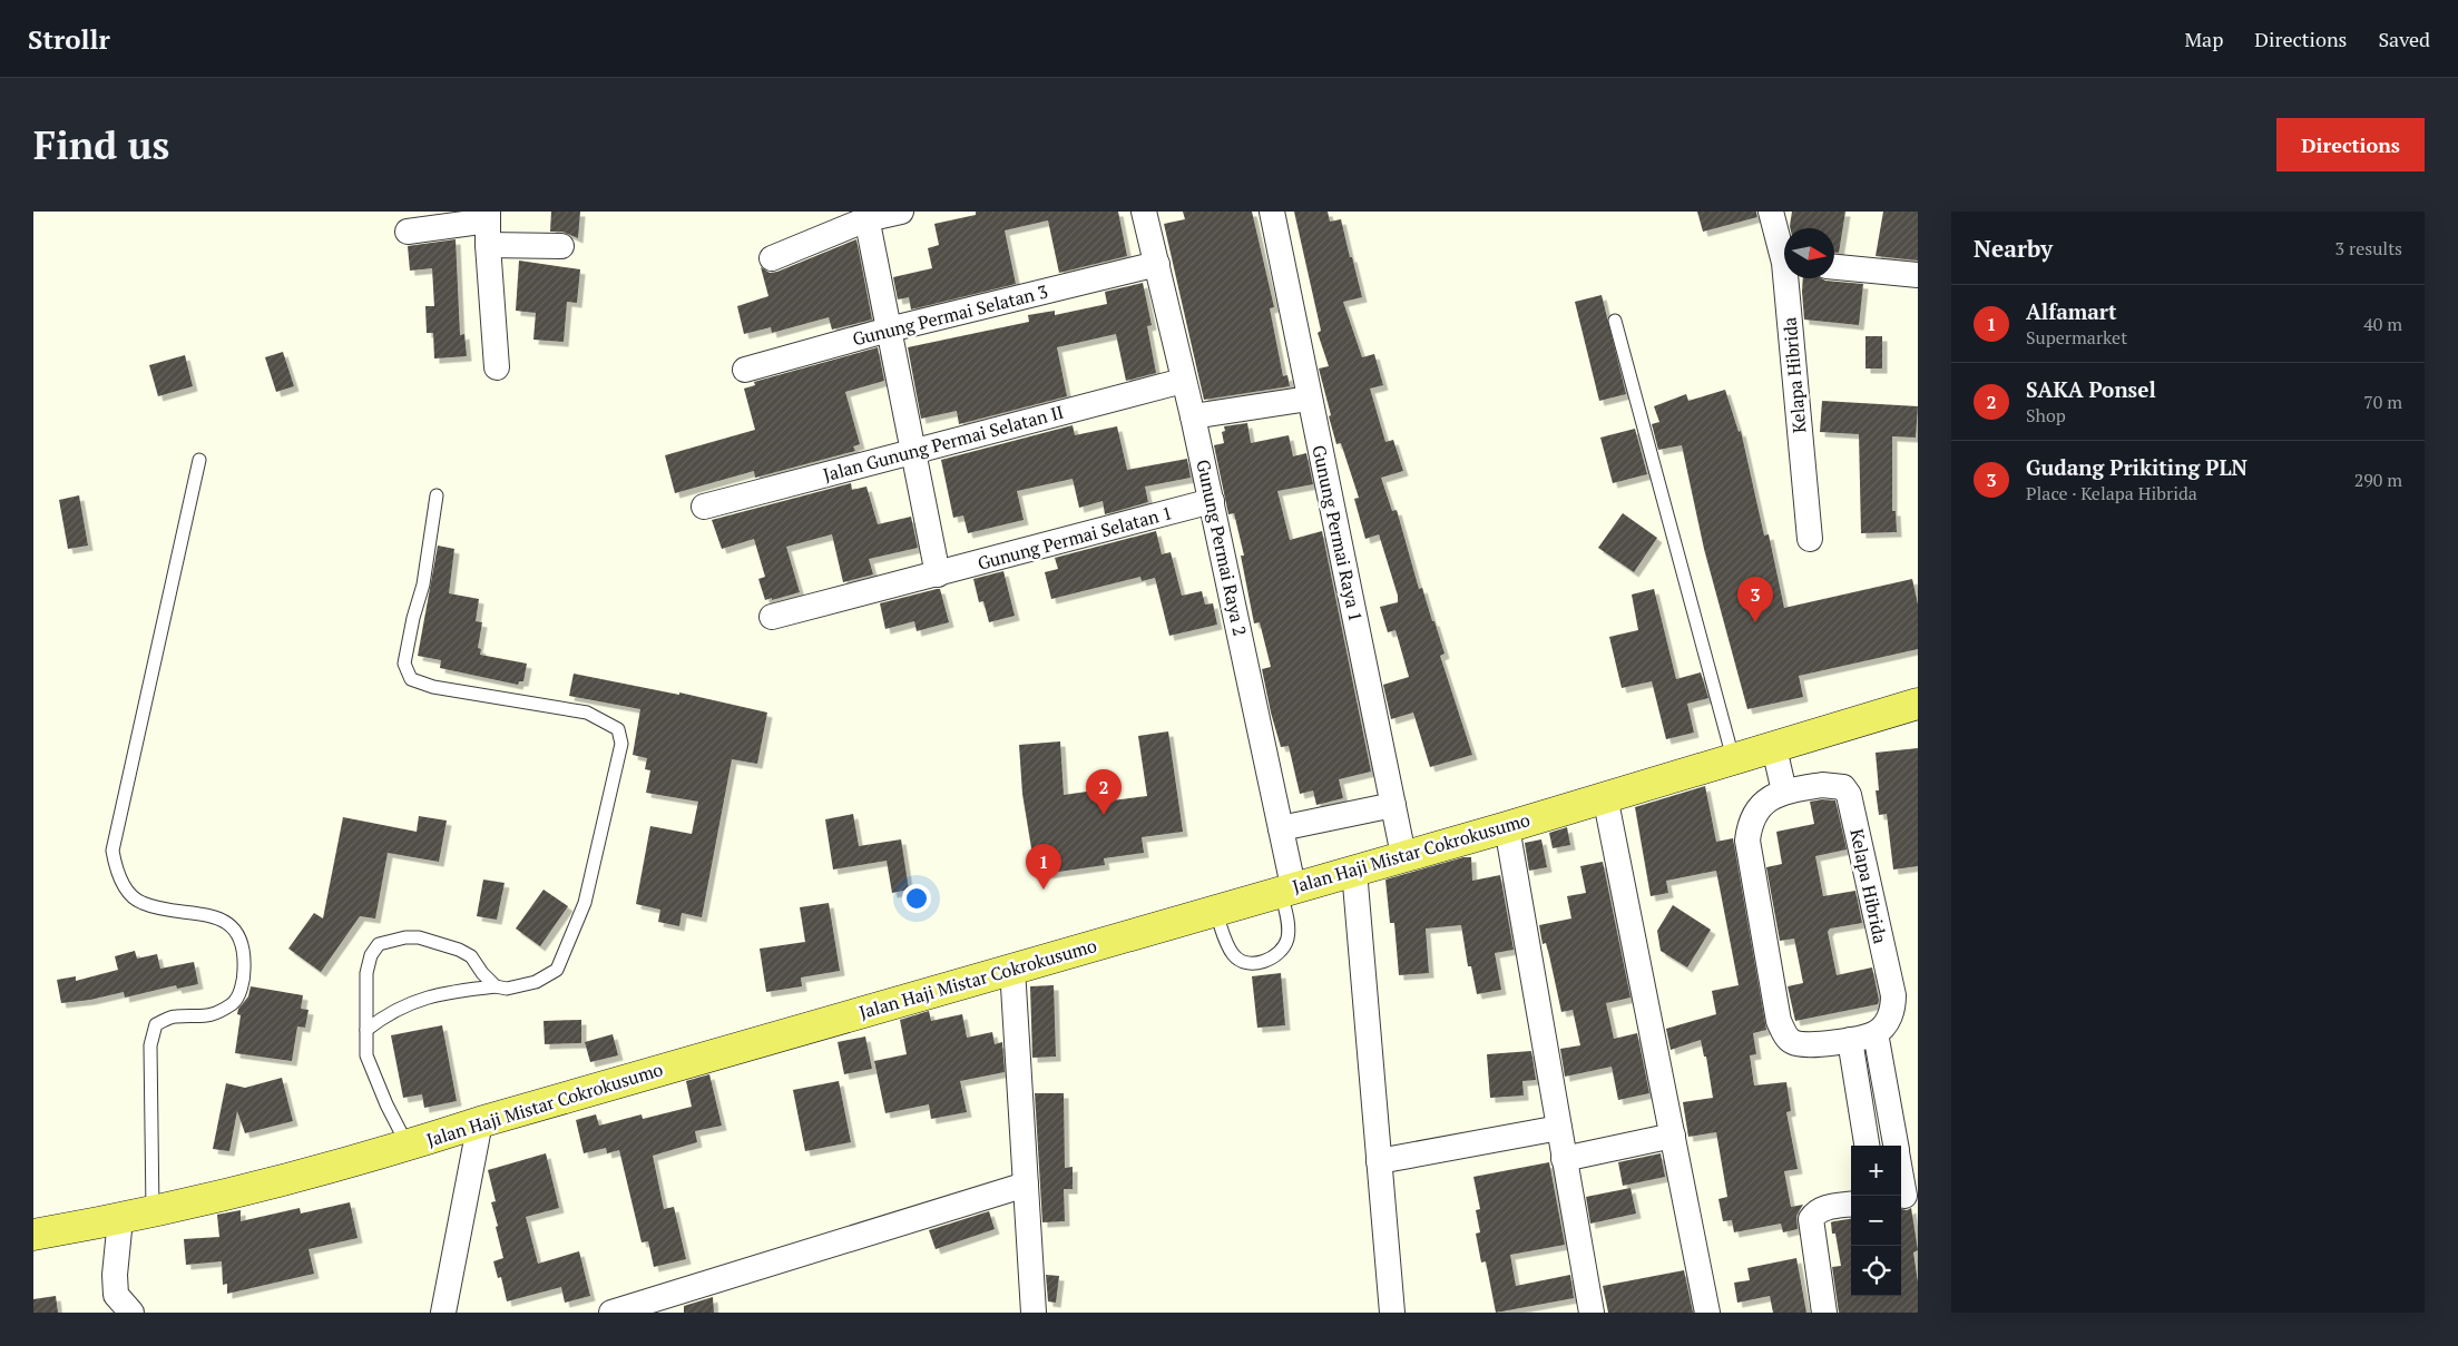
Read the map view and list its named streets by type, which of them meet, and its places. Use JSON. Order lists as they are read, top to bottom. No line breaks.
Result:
{"streets":{"main road":["Jalan Haji Mistar Cokrokusumo"],"street":["Gunung Permai Selatan 3","Kelapa Hibrida","Jalan Gunung Permai Selatan II","Gunung Permai Raya 1","Gunung Permai Selatan 1","Gunung Permai Raya 2"]},"crossings":[["Gunung Permai Selatan 3","Gunung Permai Raya 2"],["Jalan Gunung Permai Selatan II","Gunung Permai Raya 2"],["Gunung Permai Raya 1","Jalan Haji Mistar Cokrokusumo"],["Gunung Permai Selatan 1","Gunung Permai Raya 2"],["Gunung Permai Raya 2","Jalan Haji Mistar Cokrokusumo"]],"north":"right","page":{"header":"Strollr","nav":["Map","Directions","Saved"],"buttons":"Directions","title":"Find us","heading":["Nearby","3 results"],"list":[{"mark":"1","name":"Alfamart","note":"Supermarket","value":"40 m"},{"mark":"2","name":"SAKA Ponsel","note":"Shop","value":"70 m"},{"mark":"3","name":"Gudang Prikiting PLN","note":"Place · Kelapa Hibrida","value":"290 m"}],"pins":["3","2","1"],"map_buttons":["+","−"]}}
